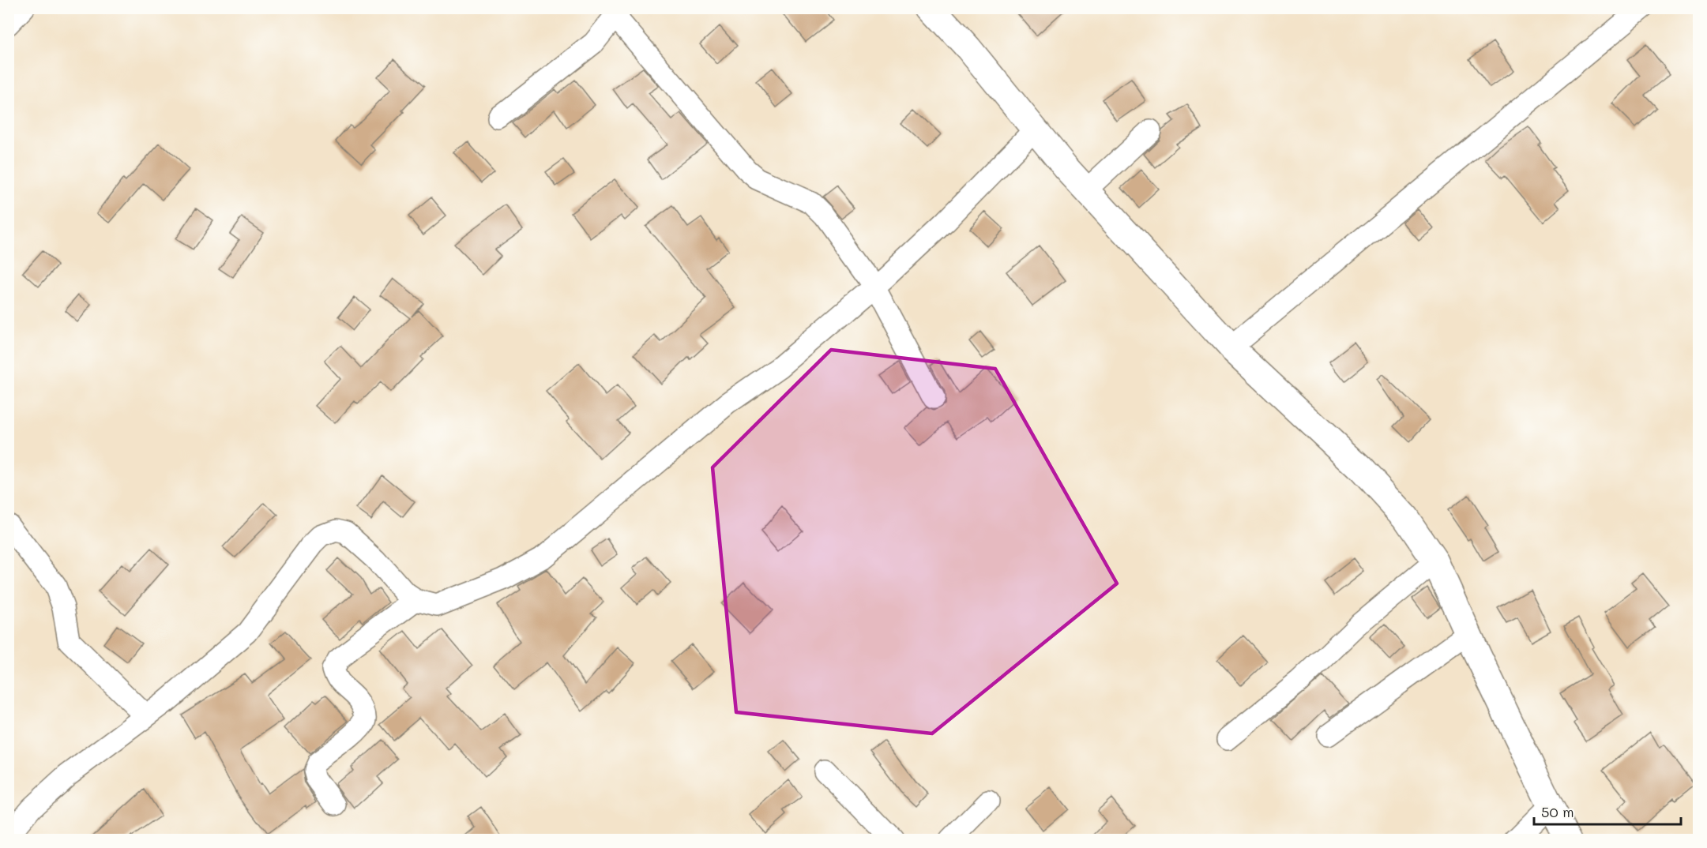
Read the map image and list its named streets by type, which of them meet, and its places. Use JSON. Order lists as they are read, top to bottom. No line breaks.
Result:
{"scale_bar":"50 m"}
